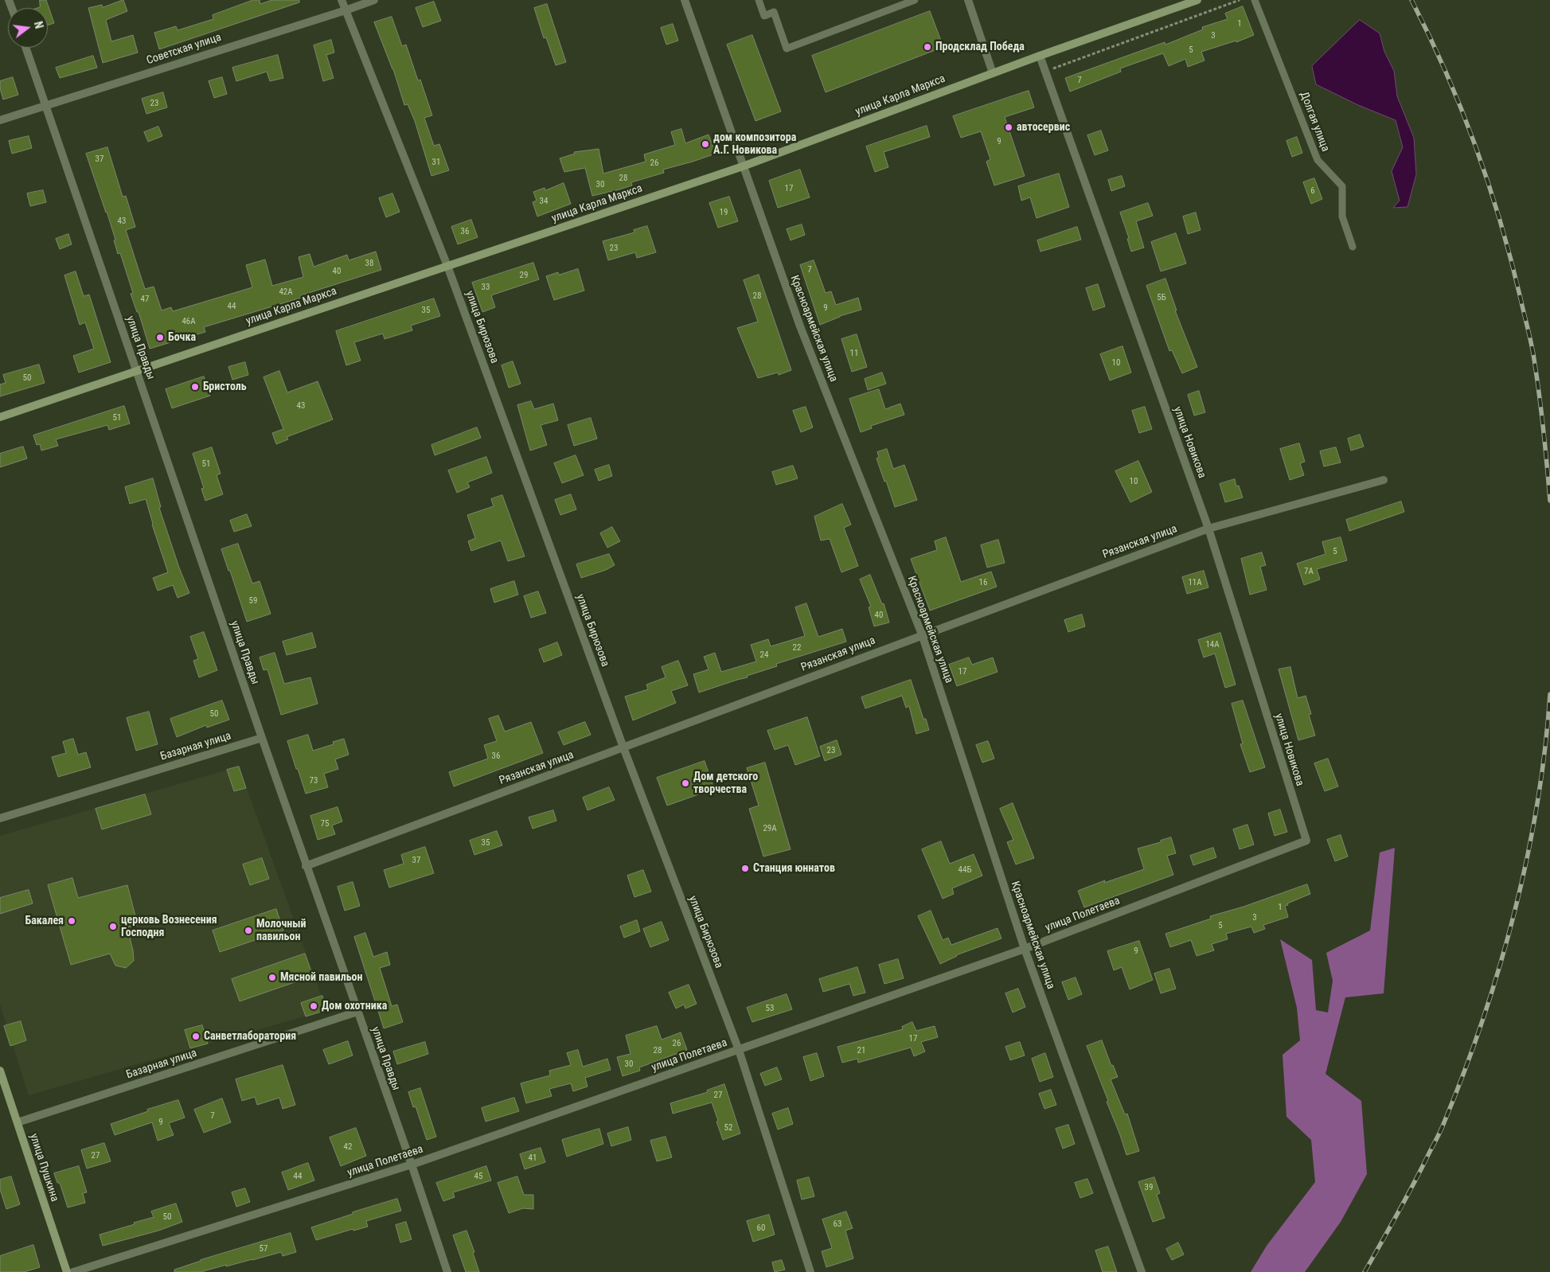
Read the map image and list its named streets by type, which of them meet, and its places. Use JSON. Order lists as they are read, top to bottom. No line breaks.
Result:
{"streets":{"main road":["улица Карла Маркса","улица Пушкина"],"street":["Советская улица","улица Бирюзова","Красноармейская улица","улица Правды","улица Новикова","Рязанская улица","Базарная улица","улица Полетаева"],"lane":["Долгая улица"]},"crossings":[["Советская улица","улица Бирюзова"],["Советская улица","улица Правды"],["улица Карла Маркса","улица Бирюзова"],["улица Карла Маркса","Красноармейская улица"],["улица Карла Маркса","улица Правды"],["улица Карла Маркса","улица Новикова"],["улица Бирюзова","Рязанская улица"],["улица Бирюзова","улица Полетаева"],["Красноармейская улица","Рязанская улица"],["Красноармейская улица","улица Полетаева"],["улица Правды","Рязанская улица"],["улица Правды","Базарная улица"],["улица Правды","улица Полетаева"],["улица Новикова","Рязанская улица"],["улица Новикова","улица Полетаева"],["Базарная улица","улица Пушкина"]],"places":["Продсклад Победа","автосервис","дом композитора А.Г. Новикова","Бочка","Бристоль","Дом детского творчества","Станция юннатов","Бакалея","церковь Вознесения Господня","Молочный павильон","Мясной павильон","Дом охотника","Санветлаборатория"],"house_numbers":["1","3","5","7","23","9","37","31","26","28","30","17","6","34","19","43","36","23","38","7","40","29","33","42А","28","5Б","47","44","9","35","46А","11","10","50","43","51","51","10","5","7А","16","11А","59","40","14А","22","24","17","50","23","36","73","75","29А","35","37","44Б","1","3","5","9","53","17","26","28","21","30","27","7","9","52","42","27","41","44","45","39","50","63","60","57"],"north":"right"}
